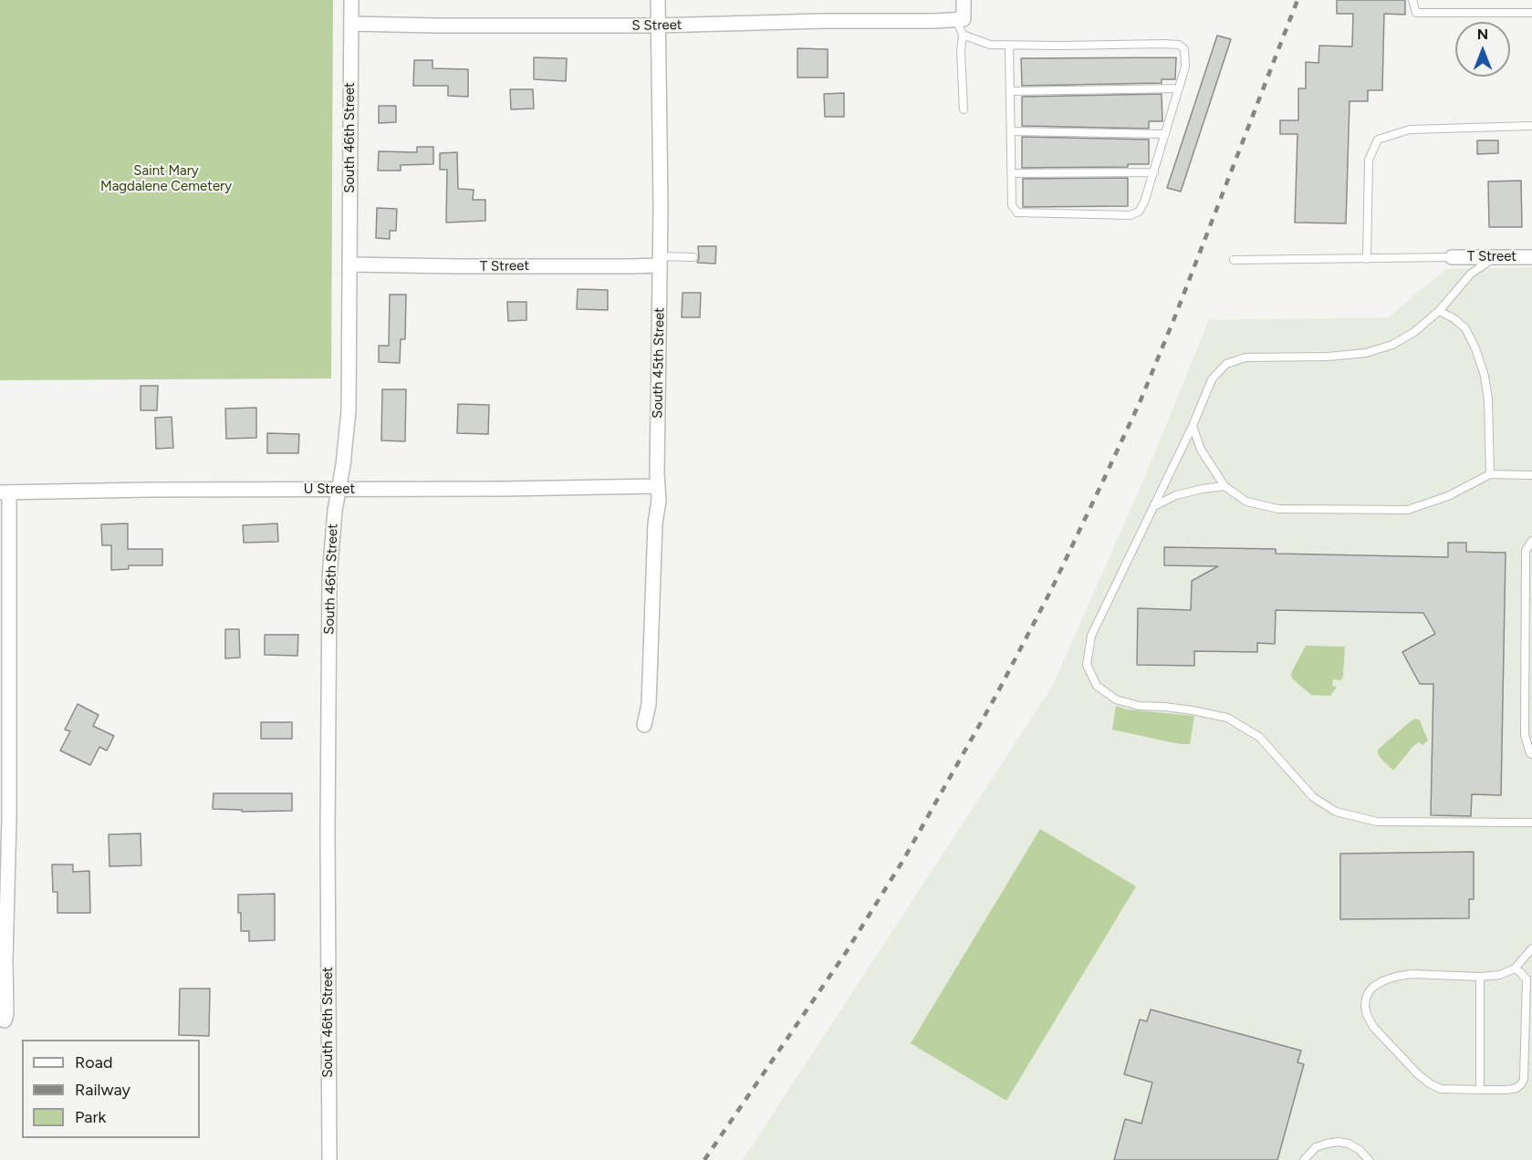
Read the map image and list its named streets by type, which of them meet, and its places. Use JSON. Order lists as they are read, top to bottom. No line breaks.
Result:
{"streets":{"street":["S Street","South 46th Street","T Street","South 45th Street","U Street"]},"crossings":[["S Street","South 46th Street"],["S Street","South 45th Street"],["South 46th Street","T Street"],["South 46th Street","U Street"],["T Street","South 45th Street"],["South 45th Street","U Street"]],"parks":["Saint Mary Magdalene Cemetery"],"legend":["Road","Railway","Park"],"north":"top"}
